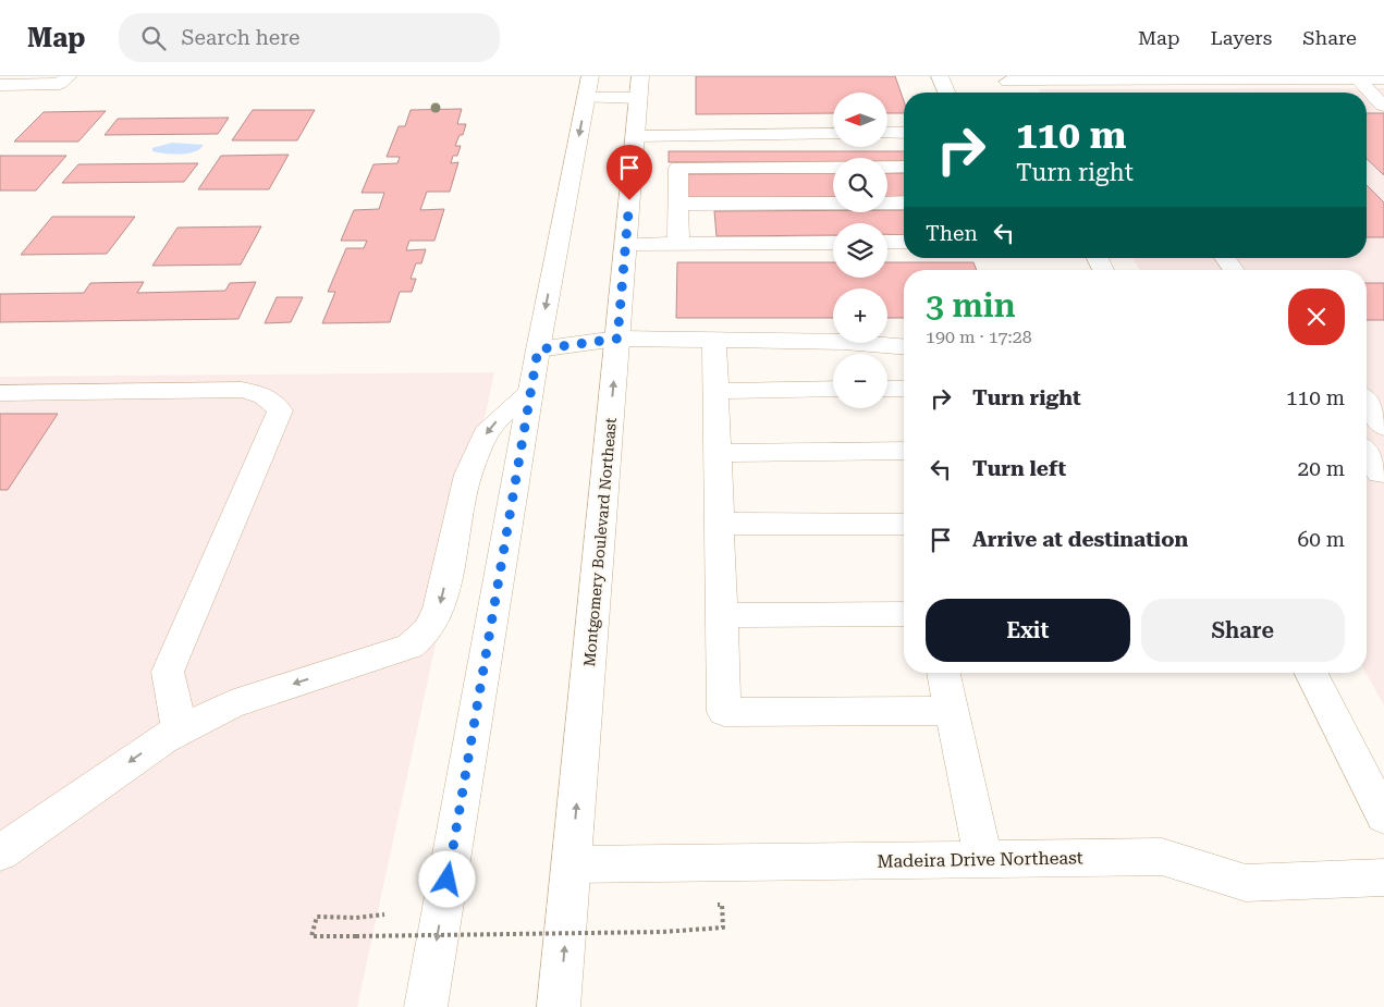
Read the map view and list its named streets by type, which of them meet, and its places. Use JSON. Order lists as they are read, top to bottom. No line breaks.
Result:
{"streets":{"main road":["Montgomery Boulevard Northeast","Madeira Drive Northeast"]},"crossings":[["Montgomery Boulevard Northeast","Madeira Drive Northeast"]],"north":"left","page":{"header":"Map","search":"Search here","nav":["Map","Layers","Share"],"map_buttons":["+","−"],"turn":["110 m","Turn right"],"then":"Then","heading":["3 min","190 m · 17:28"],"list":[{"name":"Turn right","value":"110 m"},{"name":"Turn left","value":"20 m"},{"name":"Arrive at destination","value":"60 m"}],"buttons":["Exit","Share"]}}
